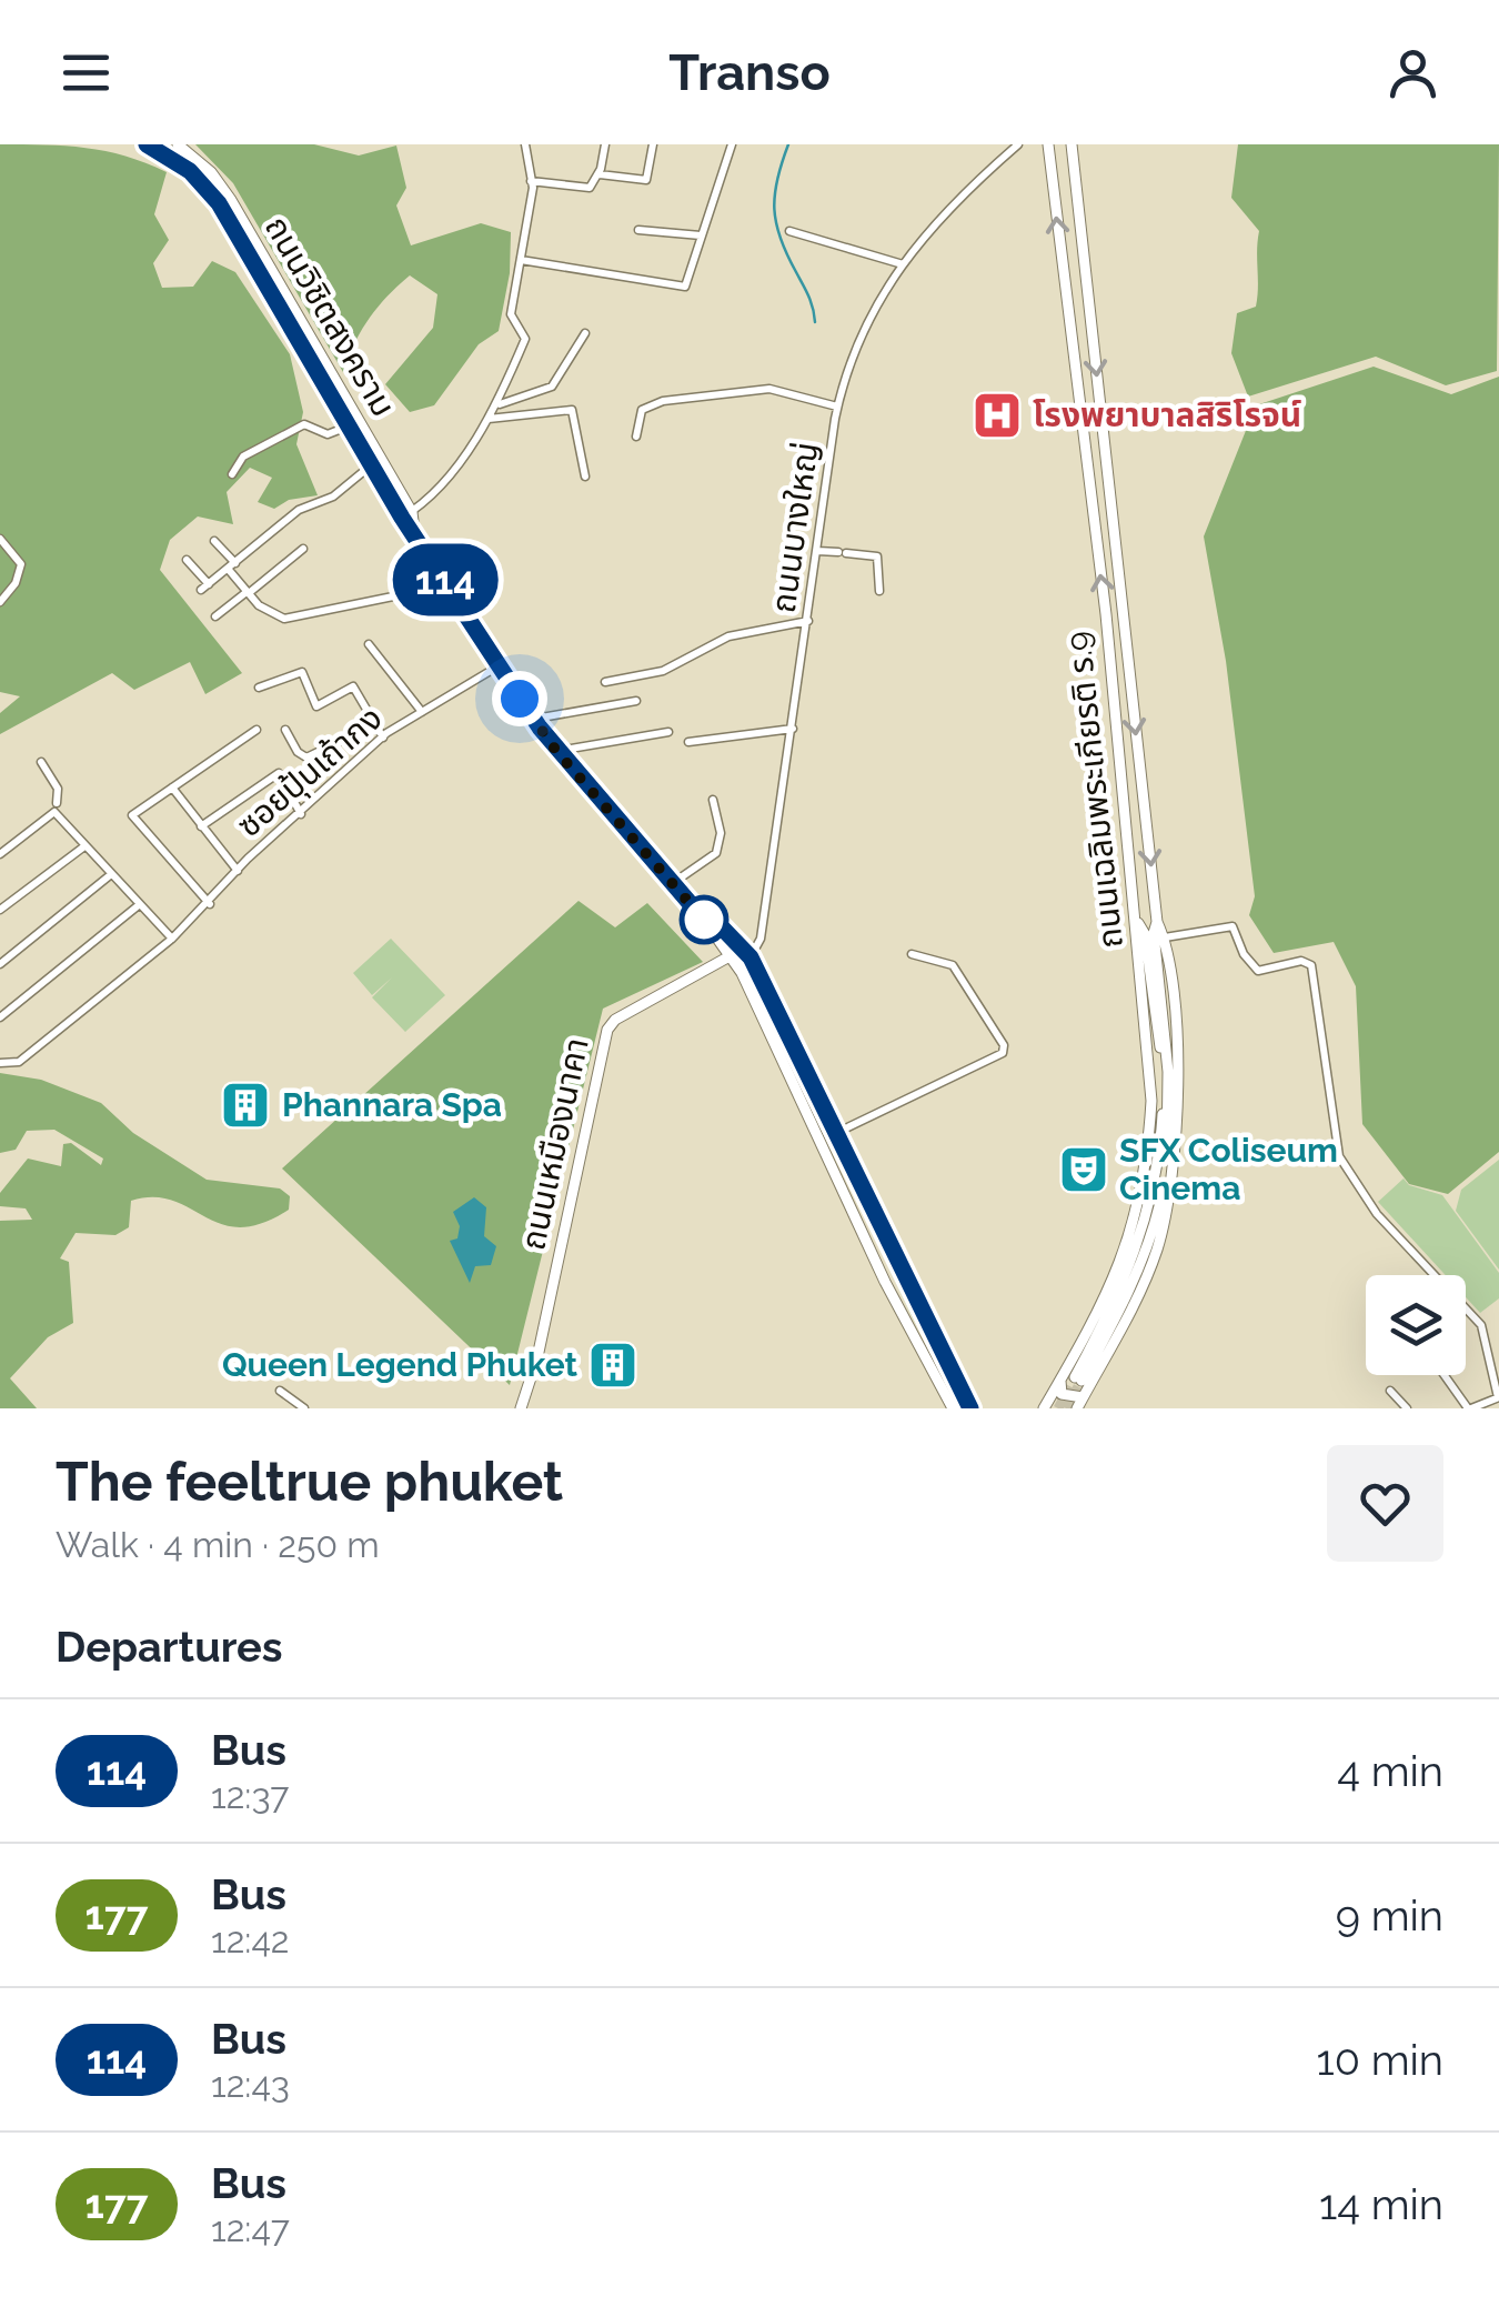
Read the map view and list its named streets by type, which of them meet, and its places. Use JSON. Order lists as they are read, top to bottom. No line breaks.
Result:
{"streets":{"main road":["ถนนวิชิตสงคราม","ถนนเฉลิมพระเกียรติ ร.9","ถนนเหมืองนาคา"],"street":["ถนนบางใหญ่","ซอยปุ้นเถ้ากง"]},"crossings":[["ถนนวิชิตสงคราม","ถนนบางใหญ่"],["ถนนวิชิตสงคราม","ซอยปุ้นเถ้ากง"],["ถนนวิชิตสงคราม","ถนนเหมืองนาคา"]],"places":{"hospital":["โรงพยาบาลสิริโรจน์"],"building":["Phannara Spa","Queen Legend Phuket"],"theatre":["SFX Coliseum Cinema"]},"lines":["bus line 114"],"page":{"header":"Transo","on_map":"114","heading":[["The feeltrue phuket","Walk · 4 min · 250 m"],"Departures"],"list":[{"mark":"114","name":"Bus","note":"12:37","value":"4 min"},{"mark":"177","name":"Bus","note":"12:42","value":"9 min"},{"mark":"114","name":"Bus","note":"12:43","value":"10 min"},{"mark":"177","name":"Bus","note":"12:47","value":"14 min"}]}}
